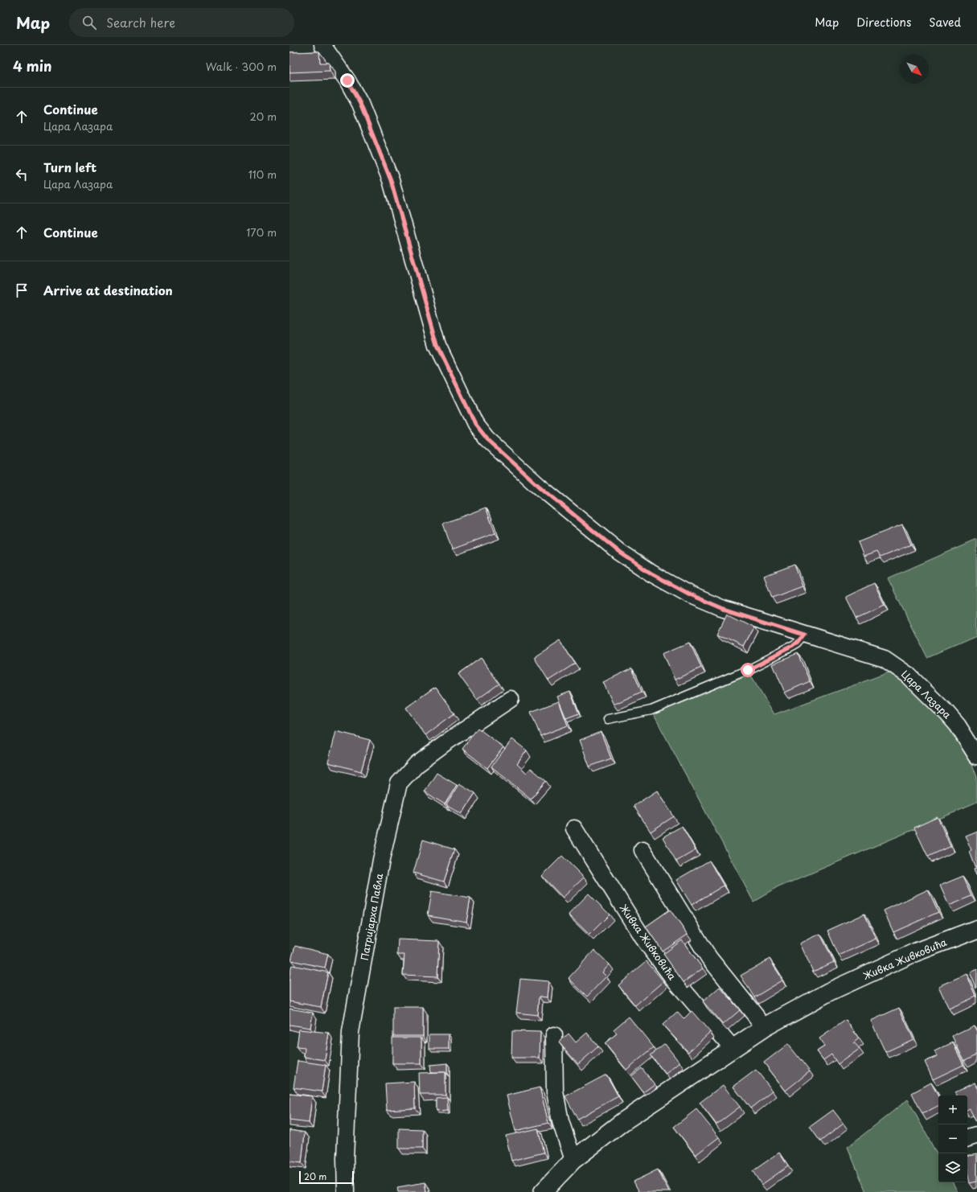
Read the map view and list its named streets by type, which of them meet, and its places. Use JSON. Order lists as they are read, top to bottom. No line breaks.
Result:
{"streets":{"street":["Цара Лазара","Патријарха Павла","Живка Живковића"]},"scale_bar":"20 m","north":"bottom right","page":{"header":"Map","search":"Search here","nav":["Map","Directions","Saved"],"heading":["4 min","Walk · 300 m"],"list":[["Continue","Цара Лазара","20 m"],["Turn left","Цара Лазара","110 m"],["Continue","170 m"],"Arrive at destination"],"map_buttons":["+","−"],"scale":"20 m"}}
